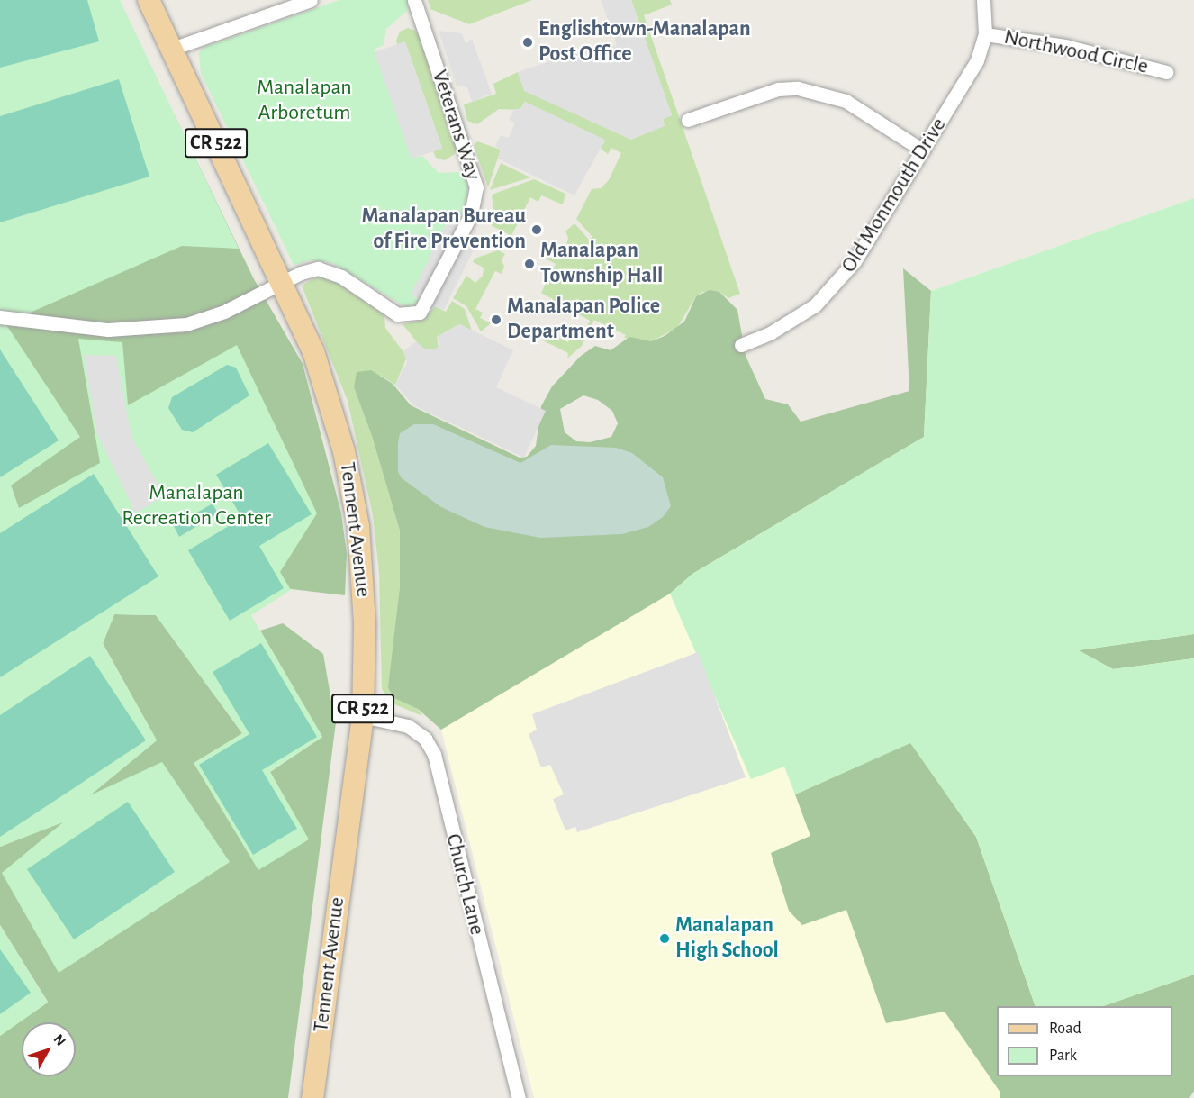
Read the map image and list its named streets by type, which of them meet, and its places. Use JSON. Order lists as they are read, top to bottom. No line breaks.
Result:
{"streets":{"main road":["CR 522","Tennent Avenue"],"street":["Northwood Circle","Veterans Way","Old Monmouth Drive","Church Lane"]},"crossings":[["Northwood Circle","Old Monmouth Drive"],["Veterans Way","Tennent Avenue"],["Tennent Avenue","Church Lane"]],"parks":["Manalapan Arboretum","Manalapan Recreation Center"],"places":["Englishtown-Manalapan Post Office","Manalapan Bureau of Fire Prevention","Manalapan Township Hall","Manalapan Police Department","Manalapan High School"],"legend":["Road","Park"],"north":"top right"}
